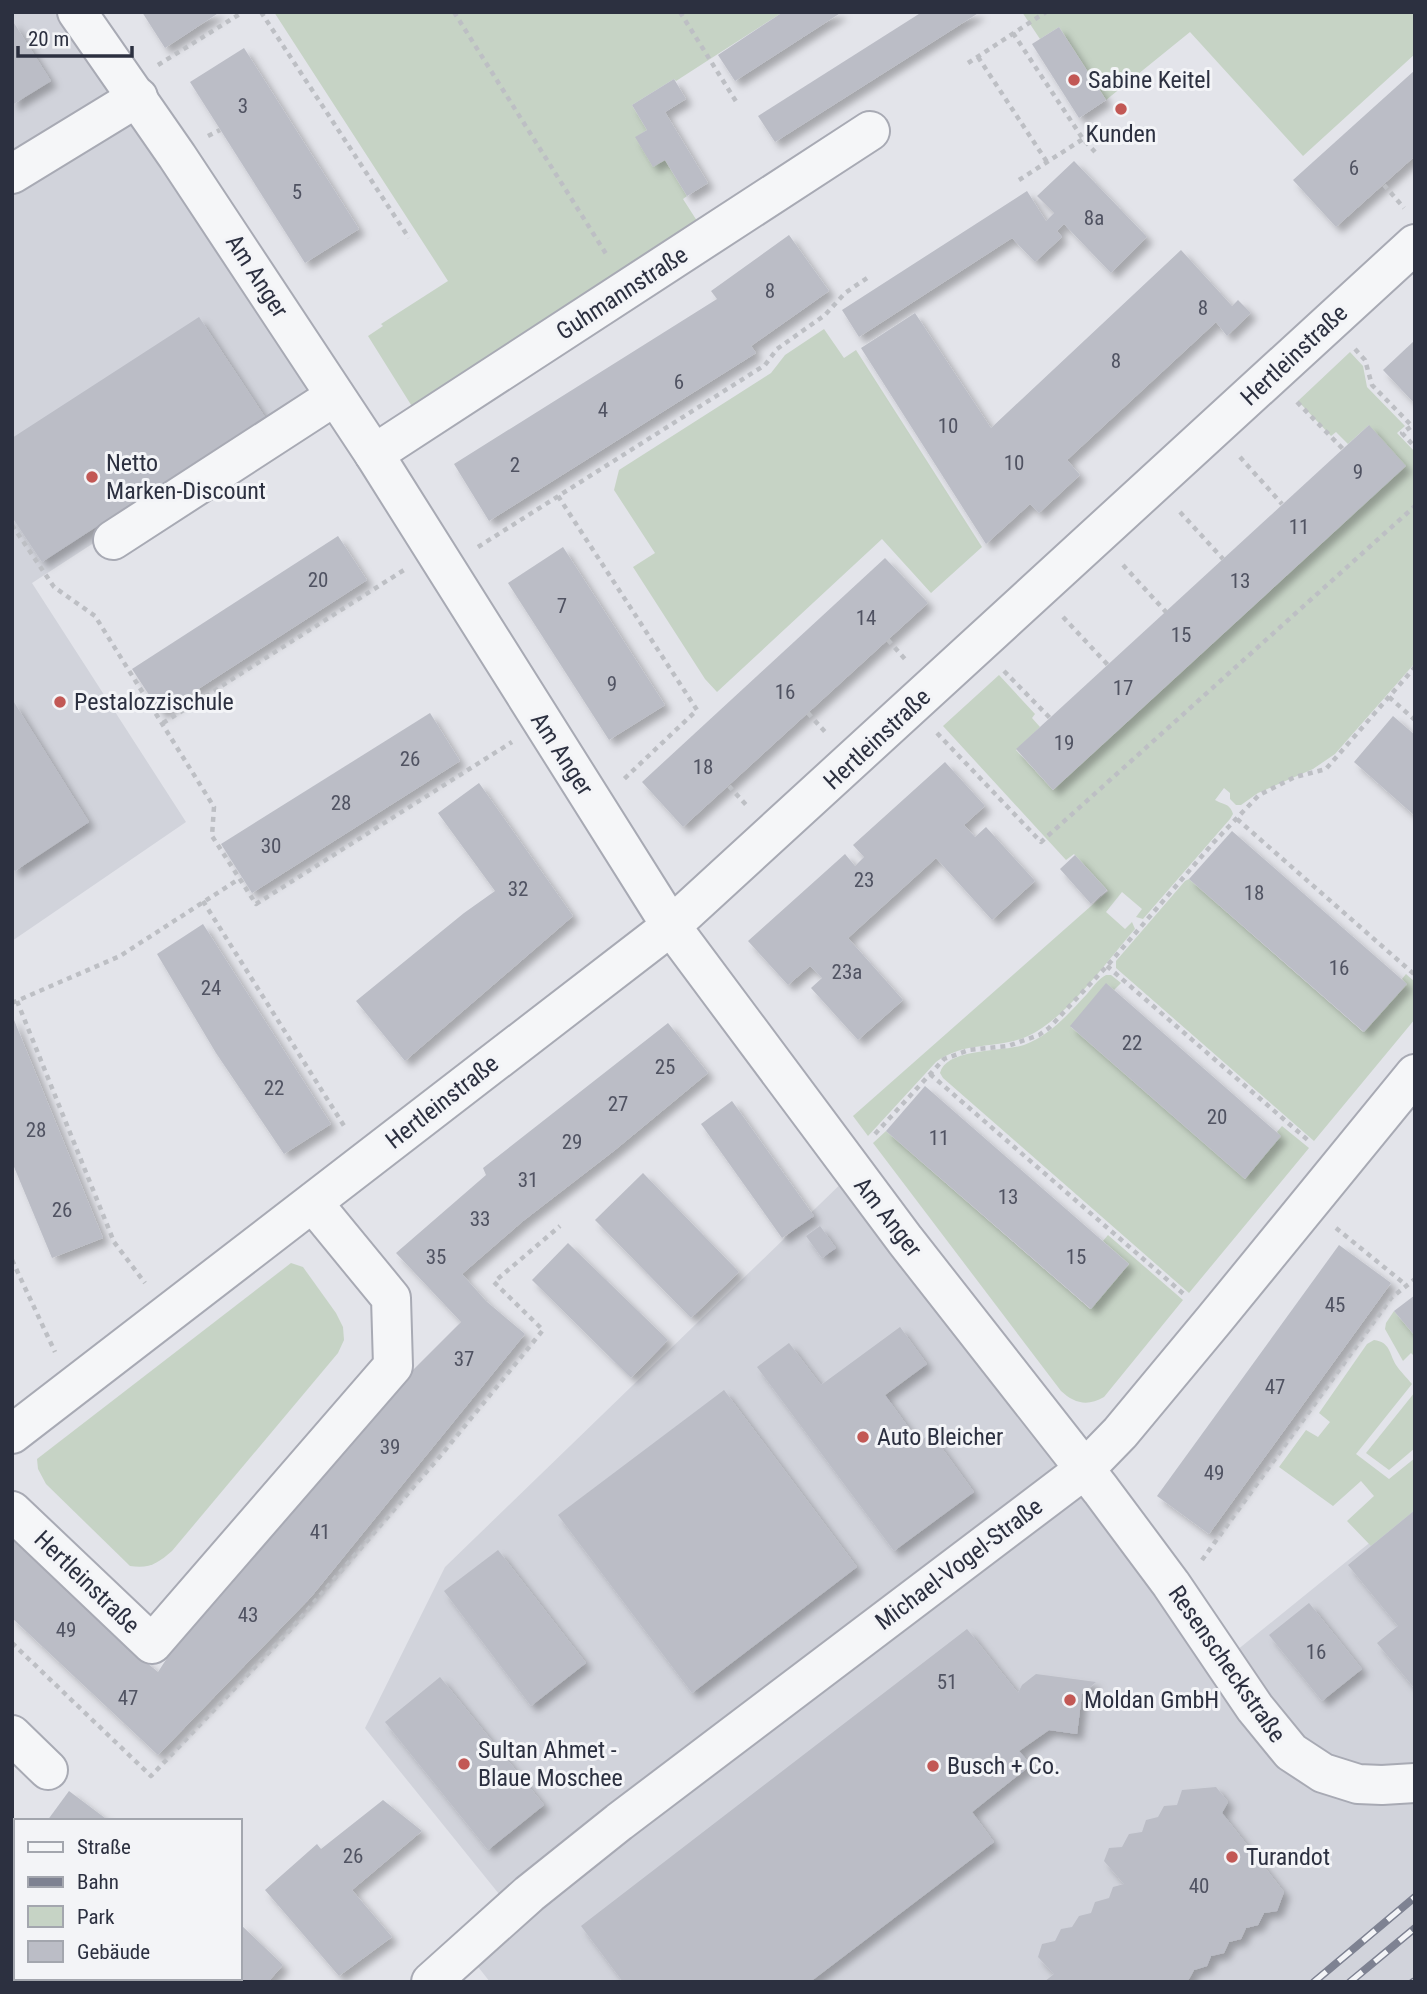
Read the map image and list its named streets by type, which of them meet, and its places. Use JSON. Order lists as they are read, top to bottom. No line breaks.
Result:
{"streets":{"street":["Am Anger","Guhmannstraße","Hertleinstraße","Michael-Vogel-Straße","Resenscheckstraße"]},"crossings":[["Am Anger","Guhmannstraße"],["Am Anger","Hertleinstraße"],["Am Anger","Michael-Vogel-Straße"],["Am Anger","Resenscheckstraße"],["Michael-Vogel-Straße","Resenscheckstraße"]],"places":["Sabine Keitel","Kunden","Netto Marken-Discount","Pestalozzischule","Auto Bleicher","Moldan GmbH","Sultan Ahmet - Blaue Moschee","Busch + Co.","Turandot"],"house_numbers":["3","6","5","8a","8","8","8","6","4","10","10","2","9","11","20","13","7","14","15","9","17","16","19","26","18","28","30","23","32","18","16","23a","24","22","25","22","27","20","28","11","29","31","13","26","33","35","15","45","37","47","39","49","41","43","49","16","51","47","26","40"],"legend":["Straße","Bahn","Park","Gebäude"],"scale_bar":"20 m"}
